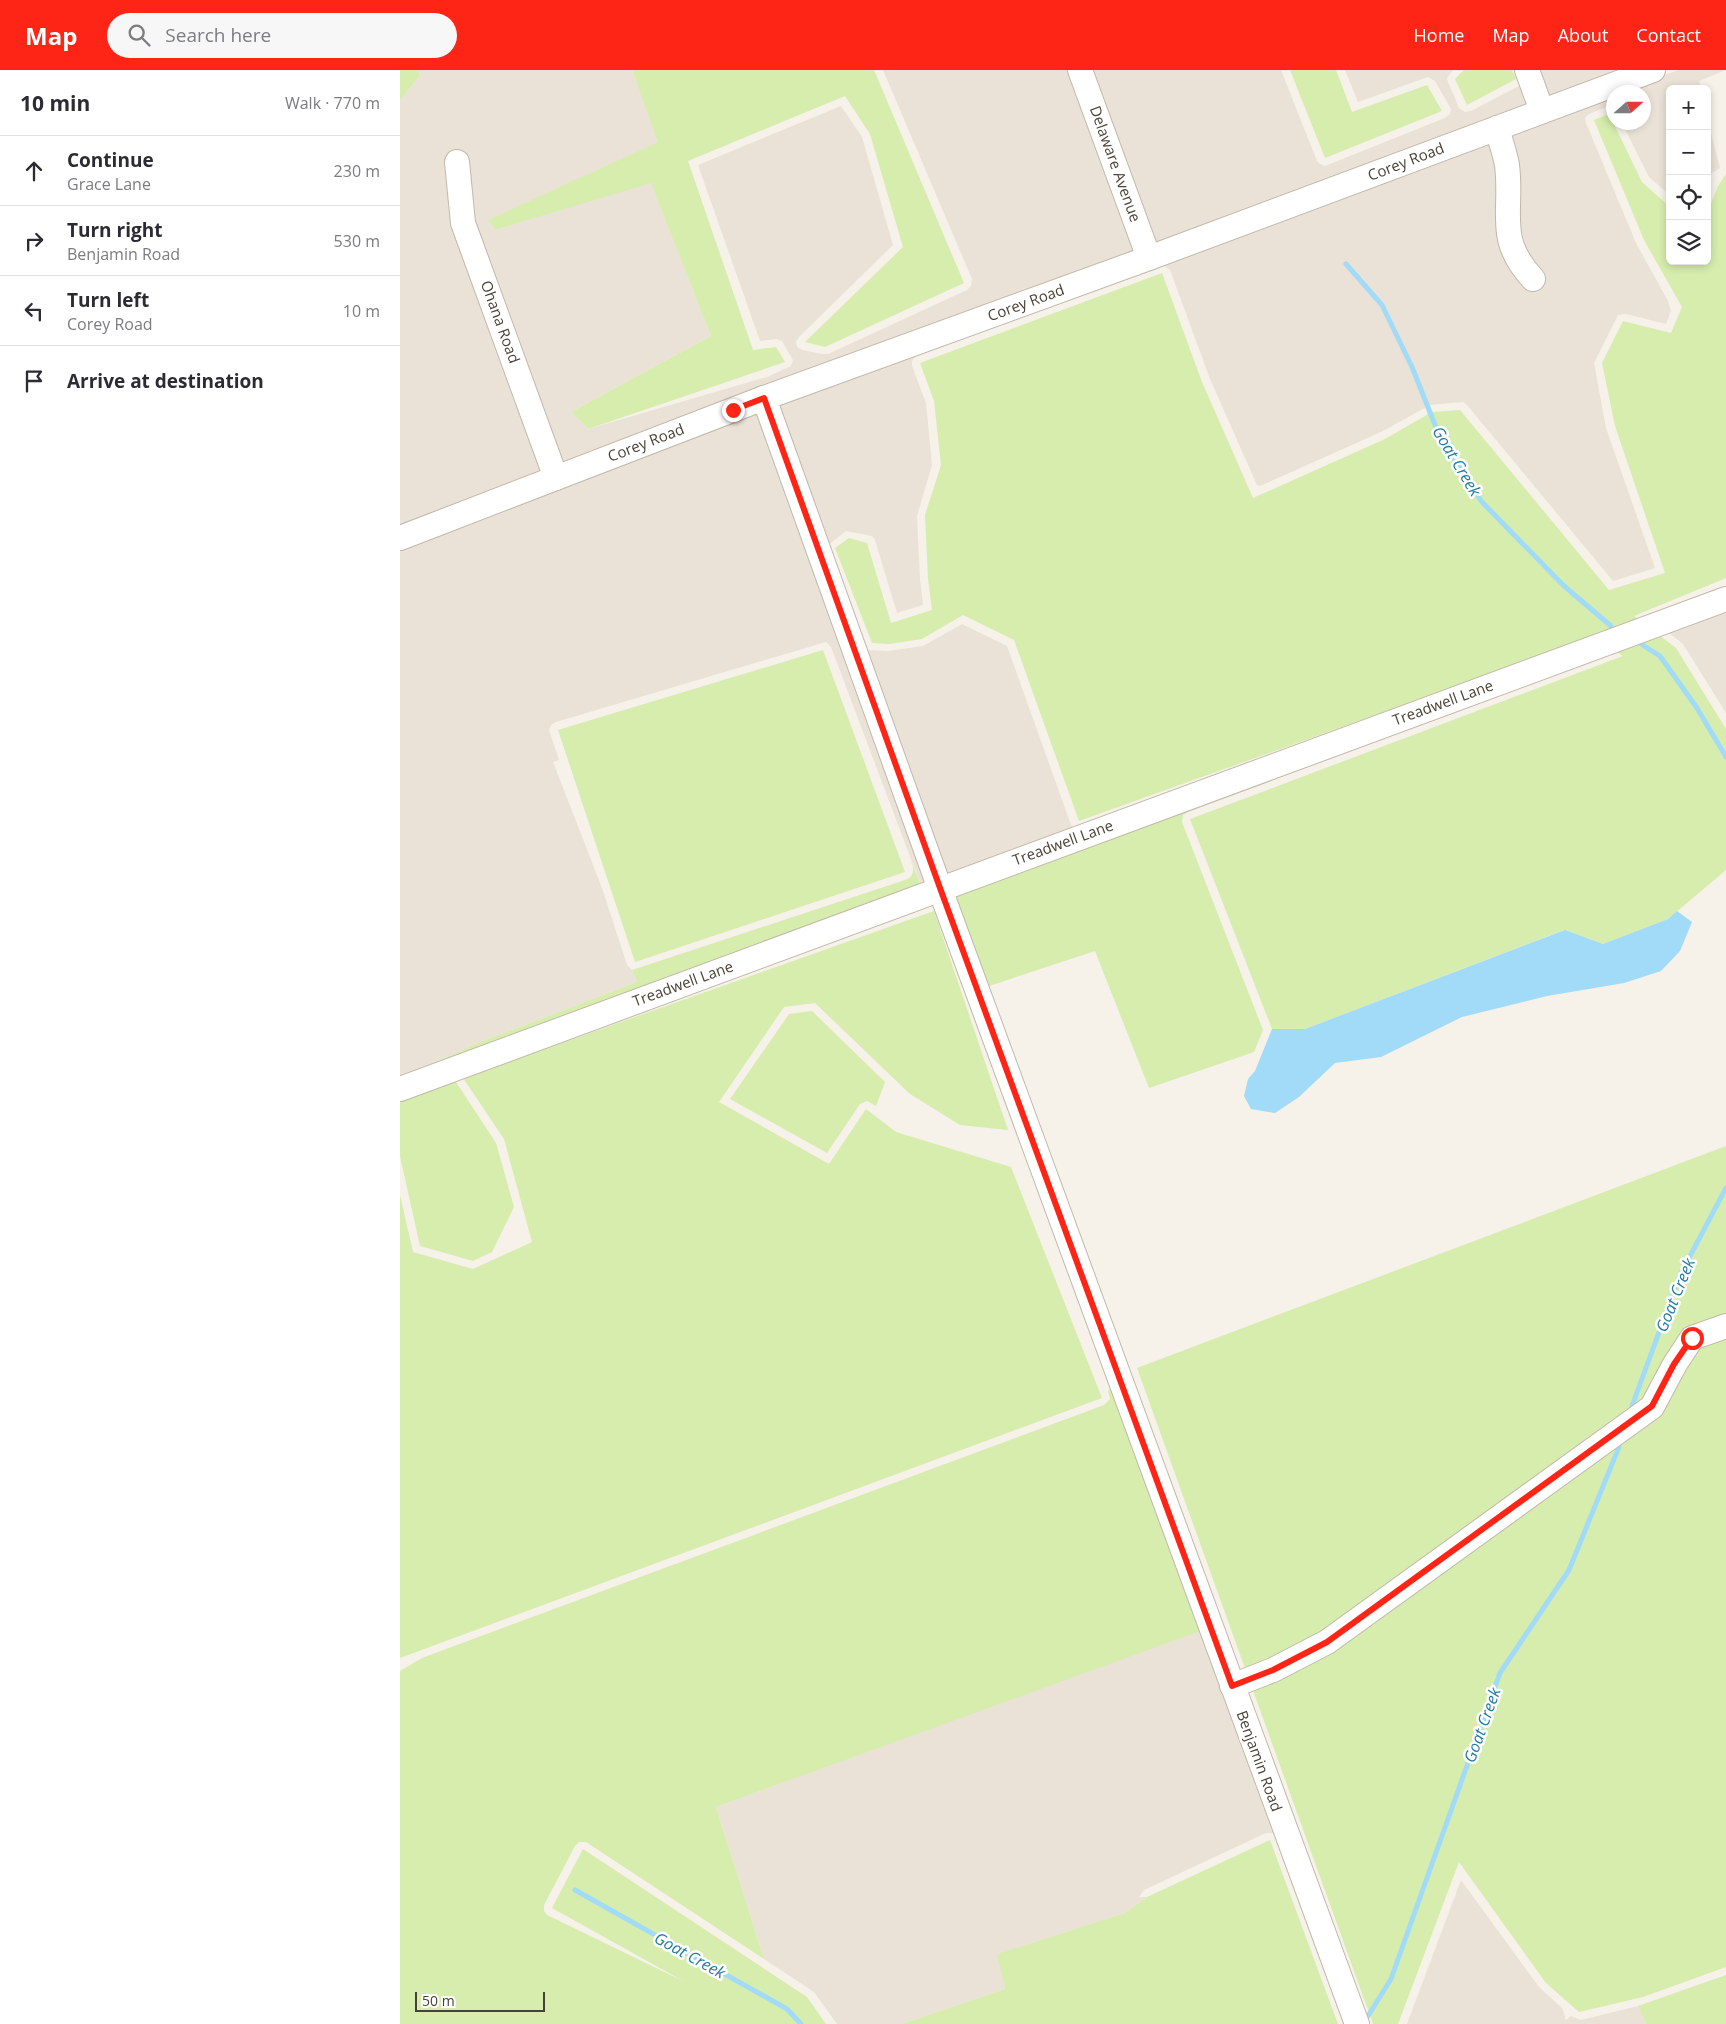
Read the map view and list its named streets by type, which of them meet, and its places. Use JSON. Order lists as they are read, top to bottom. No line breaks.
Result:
{"streets":{"street":["Corey Road","Delaware Avenue","Ohana Road","Treadwell Lane","Benjamin Road"]},"crossings":[["Corey Road","Delaware Avenue"],["Corey Road","Ohana Road"],["Corey Road","Benjamin Road"],["Treadwell Lane","Benjamin Road"]],"water":["Goat Creek"],"scale_bar":"50 m","north":"right","page":{"header":"Map","search":"Search here","nav":["Home","Map","About","Contact"],"heading":["10 min","Walk · 770 m"],"map_buttons":["+","−"],"list":[["Continue","Grace Lane","230 m"],["Turn right","Benjamin Road","530 m"],["Turn left","Corey Road","10 m"],"Arrive at destination"],"scale":"50 m"}}
